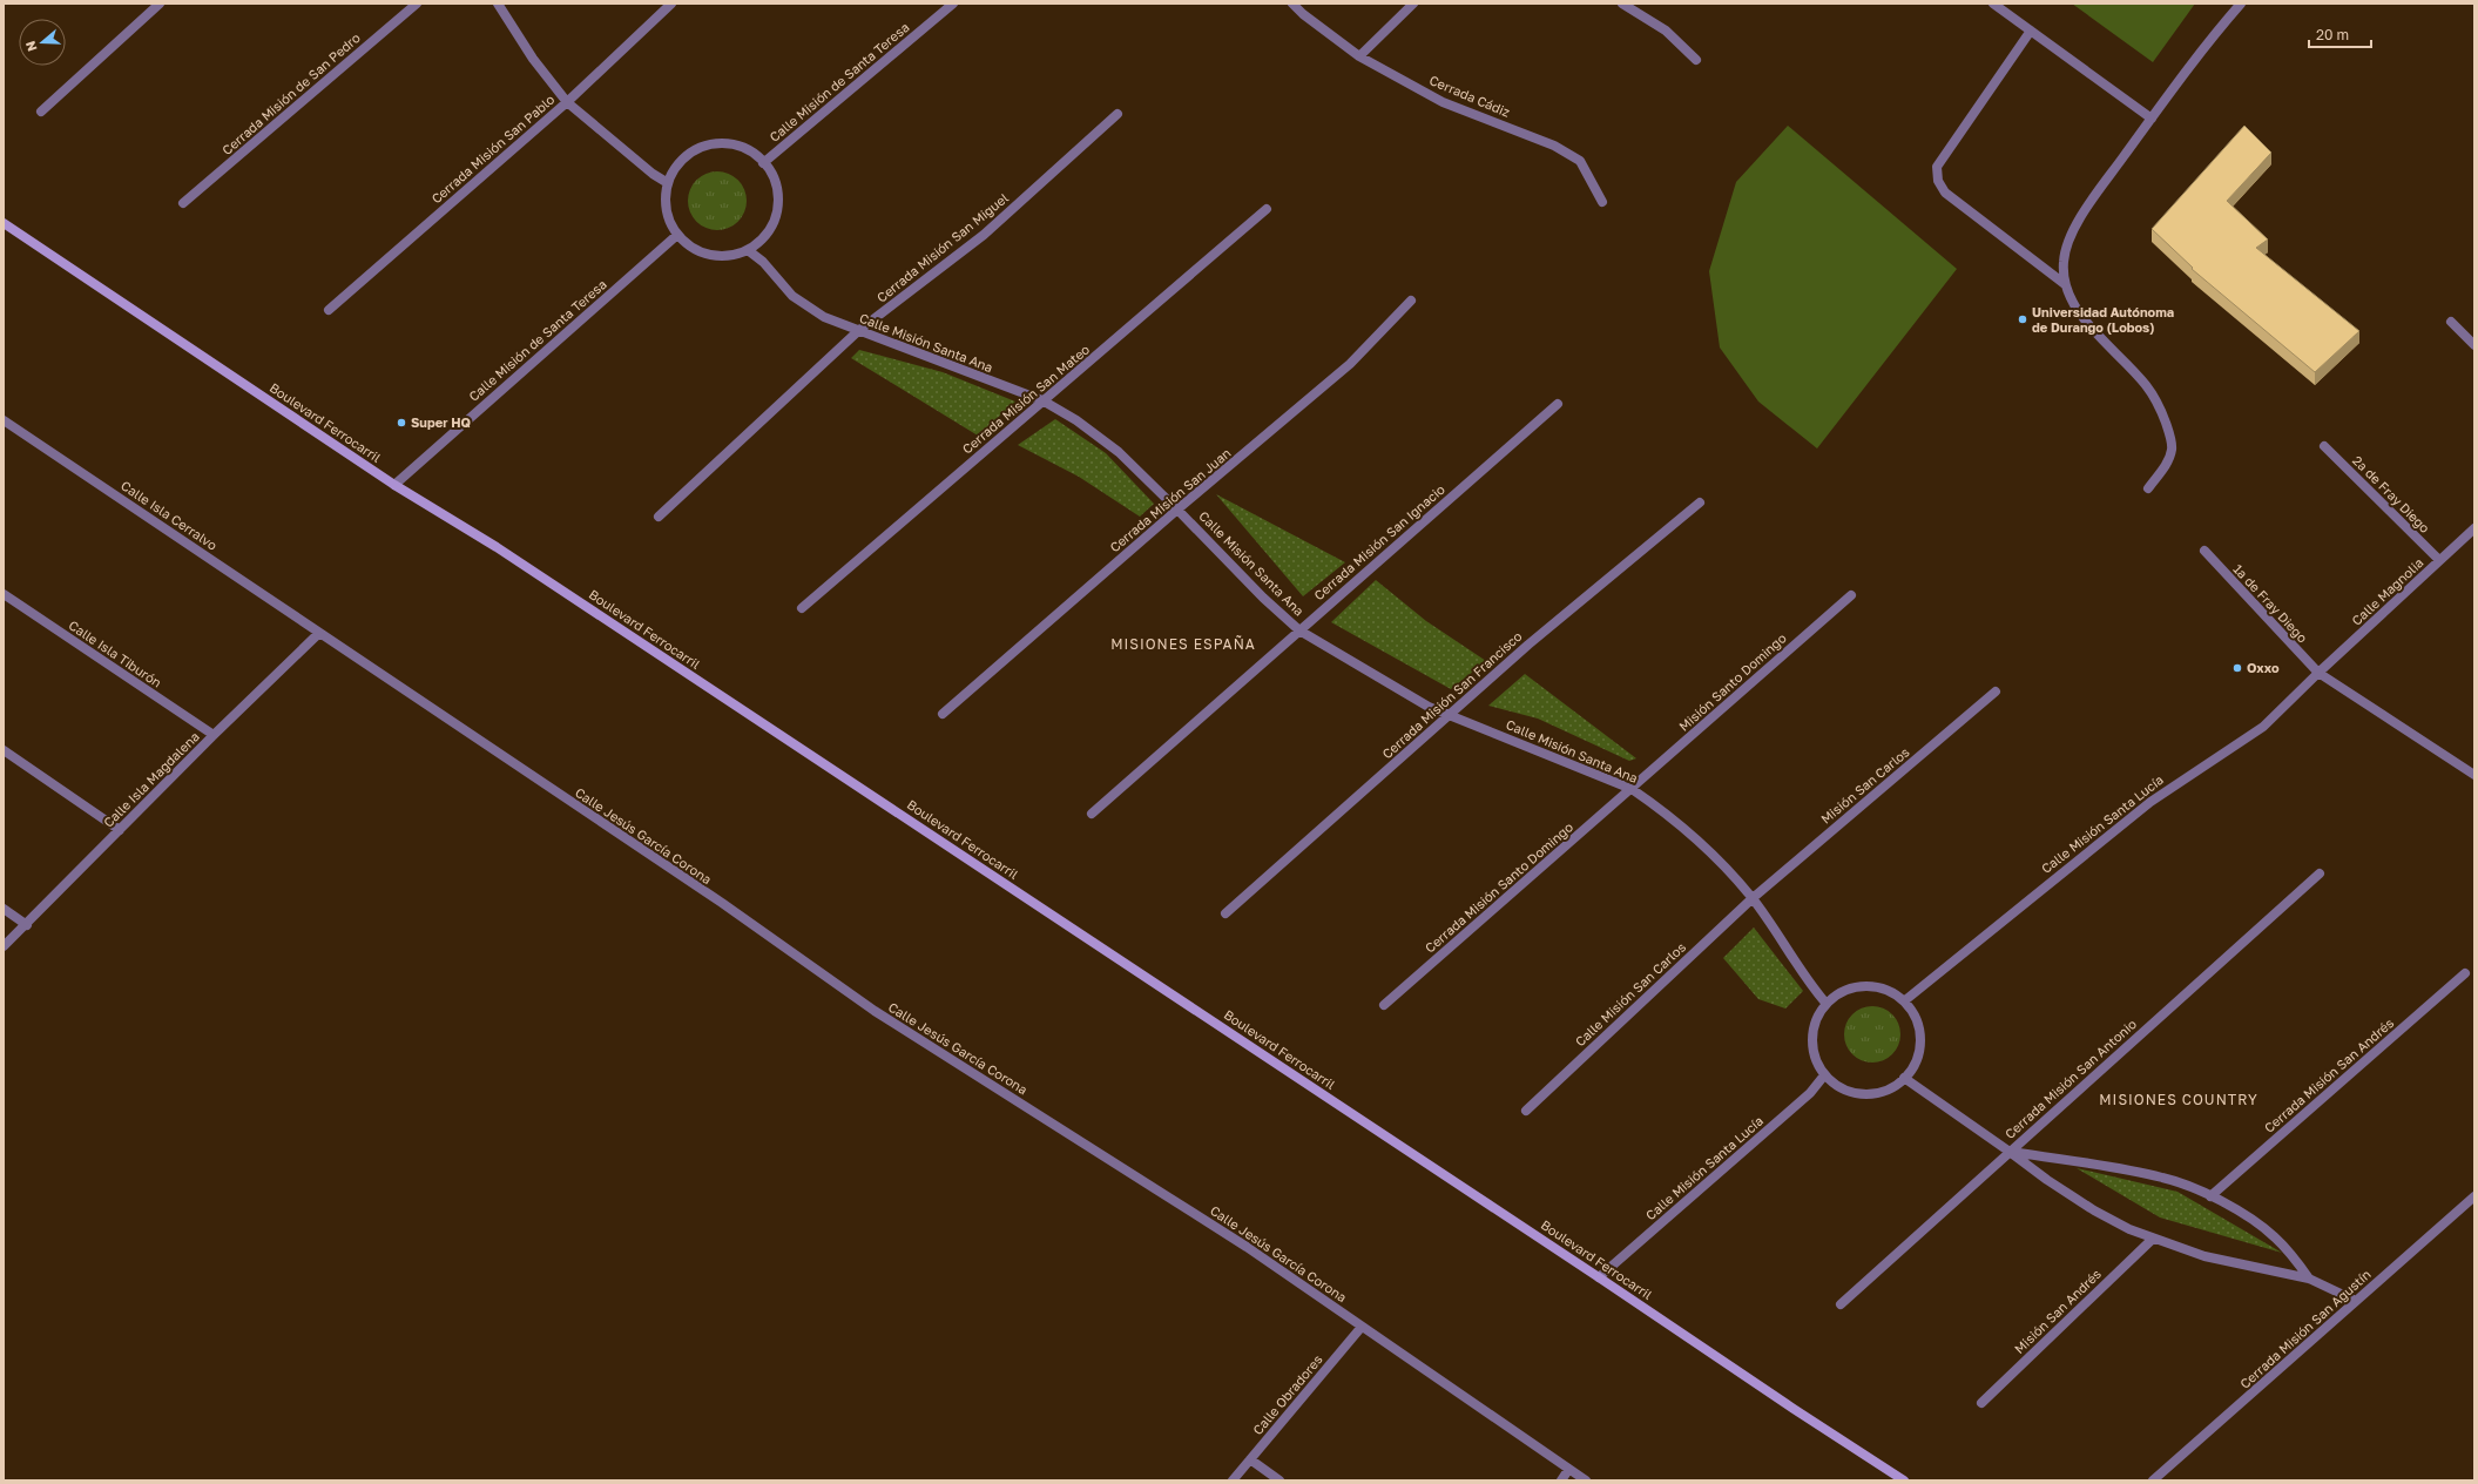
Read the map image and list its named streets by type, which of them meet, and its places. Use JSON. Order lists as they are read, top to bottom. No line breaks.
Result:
{"streets":{"main road":["Boulevard Ferrocarril"],"street":["Calle Misión de Santa Teresa","Cerrada Misión de San Pedro","Cerrada Cádiz","Cerrada Misión San Pablo","Cerrada Misión San Miguel","Calle Misión Santa Ana","Cerrada Misión San Mateo","2a de Fray Diego","Cerrada Misión San Juan","Calle Isla Cerralvo","Cerrada Misión San Ignacio","Calle Magnolia","1a de Fray Diego","Calle Isla Tiburón","Misión Santo Domingo","Cerrada Misión San Francisco","Calle Isla Magdalena","Misión San Carlos","Calle Misión Santa Lucía","Calle Jesús García Corona","Cerrada Misión Santo Domingo","Calle Misión San Carlos","Cerrada Misión San Andrés","Cerrada Misión San Antonio","Misión San Andrés","Cerrada Misión San Agustín","Calle Obradores"]},"crossings":[["Calle Misión de Santa Teresa","Calle Misión Santa Ana"],["Calle Misión de Santa Teresa","Boulevard Ferrocarril"],["Cerrada Misión San Miguel","Calle Misión Santa Ana"],["Calle Misión Santa Ana","Cerrada Misión San Mateo"],["Calle Misión Santa Ana","Cerrada Misión San Juan"],["Calle Misión Santa Ana","Cerrada Misión San Ignacio"],["Calle Misión Santa Ana","Misión Santo Domingo"],["Calle Misión Santa Ana","Cerrada Misión San Francisco"],["Calle Misión Santa Ana","Misión San Carlos"],["Calle Misión Santa Ana","Calle Misión Santa Lucía"],["Calle Misión Santa Ana","Cerrada Misión Santo Domingo"],["Calle Misión Santa Ana","Calle Misión San Carlos"],["Boulevard Ferrocarril","Calle Misión Santa Lucía"],["2a de Fray Diego","Calle Magnolia"],["Calle Isla Cerralvo","Calle Isla Magdalena"],["Calle Isla Cerralvo","Calle Jesús García Corona"],["Calle Magnolia","1a de Fray Diego"],["Calle Magnolia","Calle Misión Santa Lucía"],["1a de Fray Diego","Calle Misión Santa Lucía"],["Calle Isla Tiburón","Calle Isla Magdalena"],["Misión Santo Domingo","Cerrada Misión Santo Domingo"],["Calle Isla Magdalena","Calle Jesús García Corona"],["Misión San Carlos","Calle Misión San Carlos"],["Calle Jesús García Corona","Calle Obradores"]],"districts":["MISIONES ESPAÑA","MISIONES COUNTRY"],"places":["Universidad Autónoma de Durango (Lobos)","Super HQ","Oxxo"],"scale_bar":"20 m","north":"left"}
